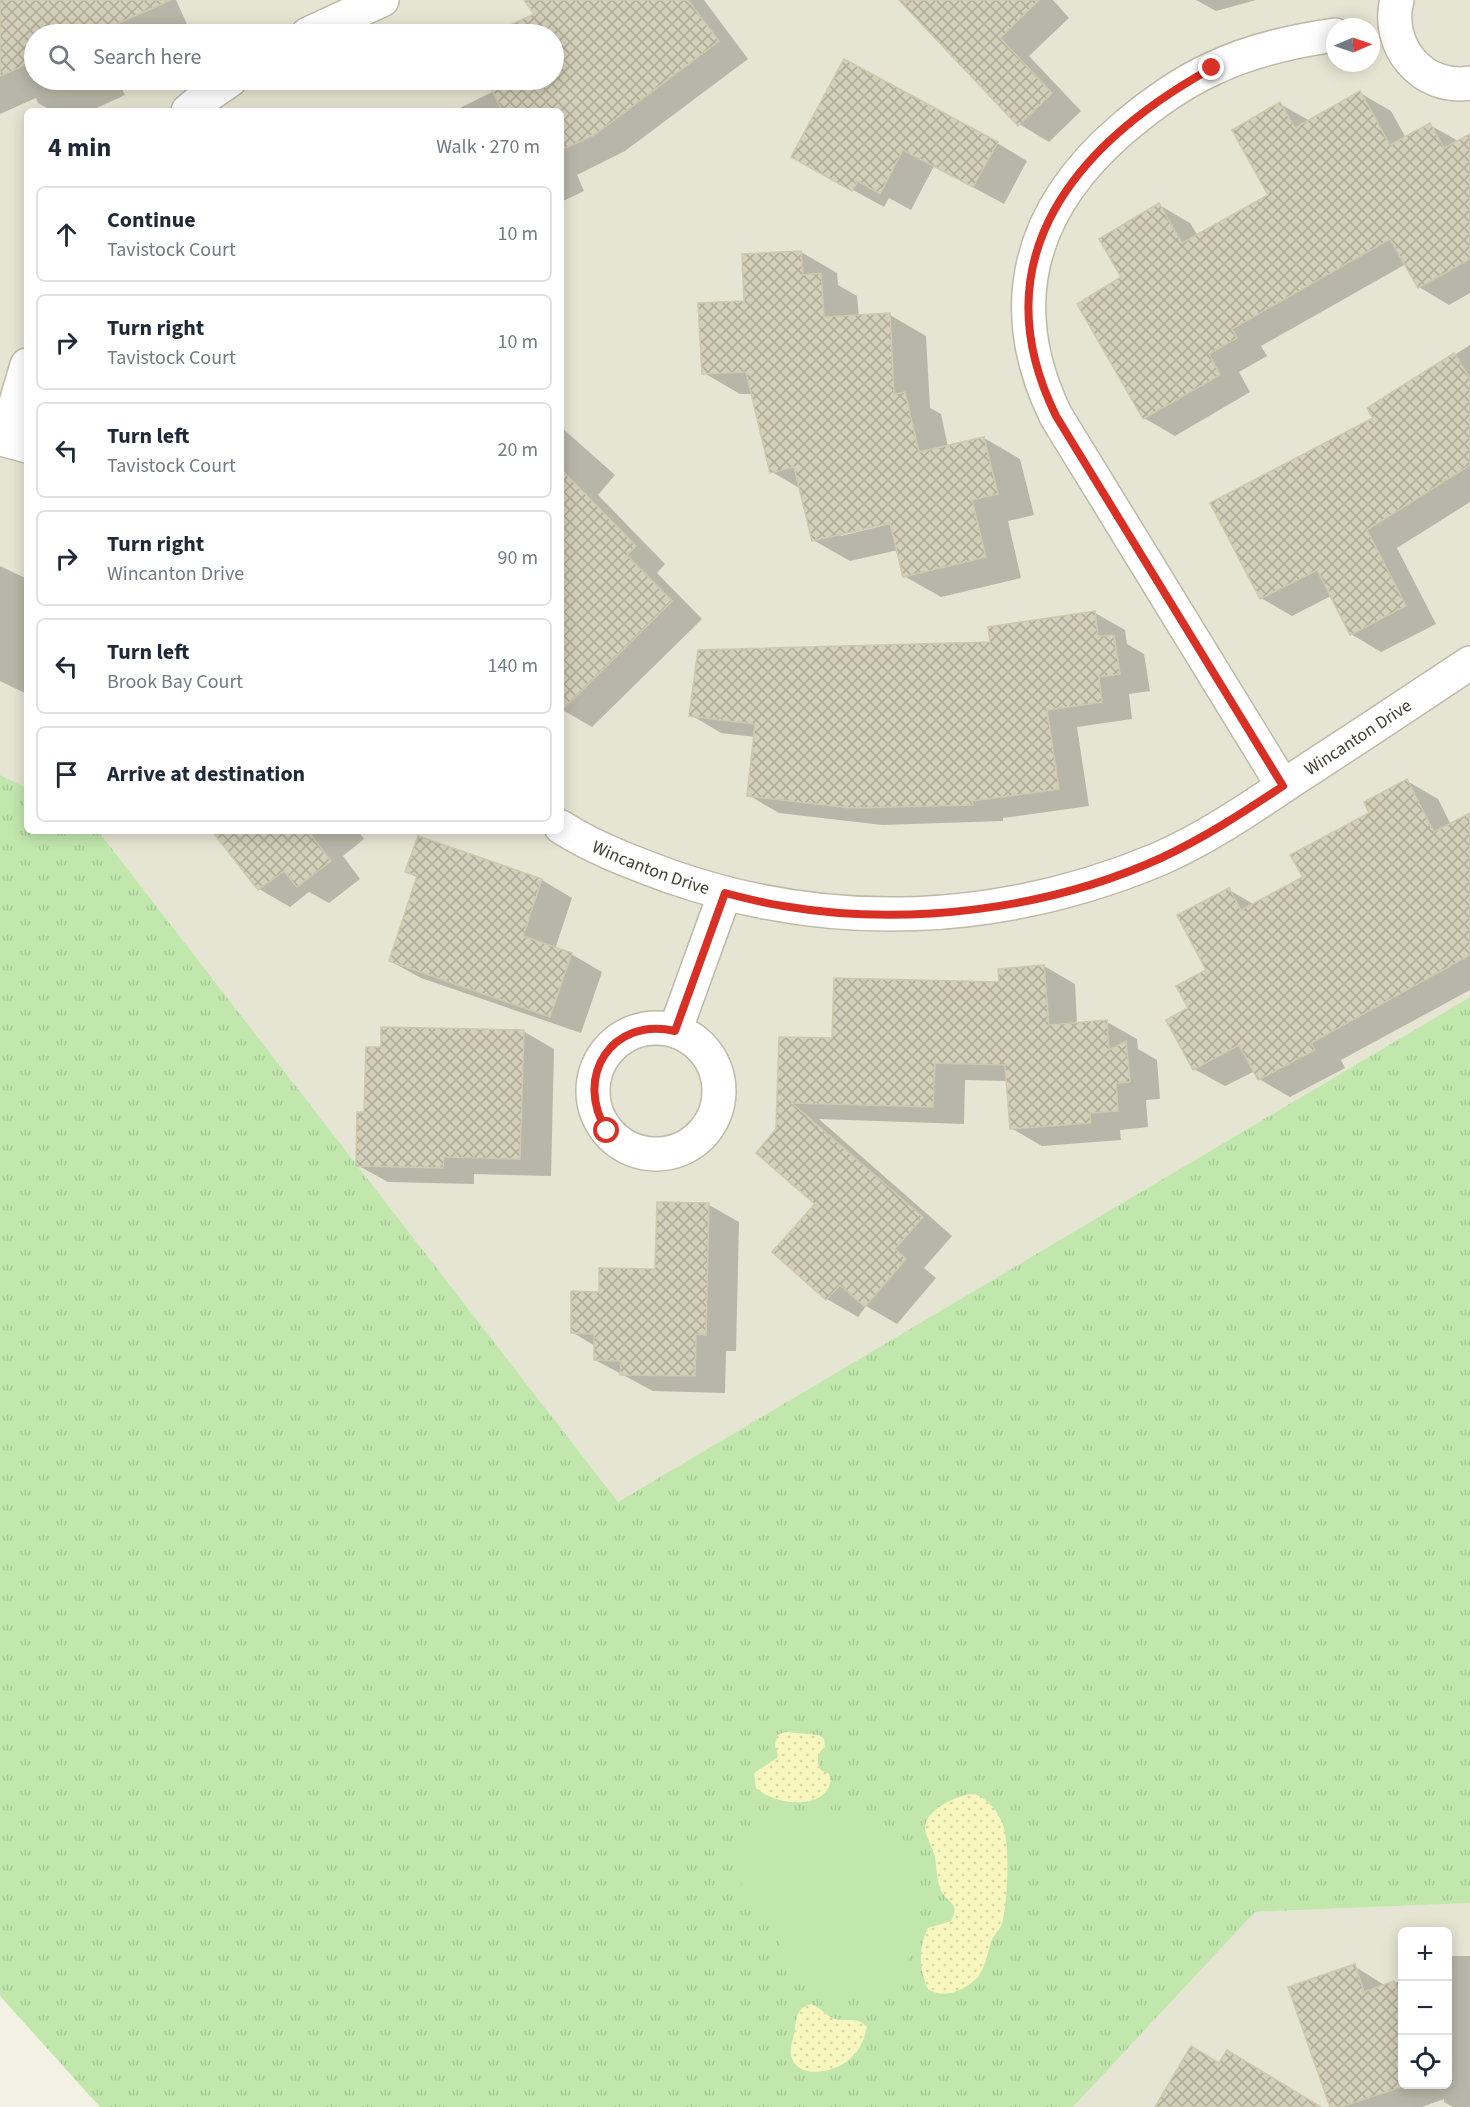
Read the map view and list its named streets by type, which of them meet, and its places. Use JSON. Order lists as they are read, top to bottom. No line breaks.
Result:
{"streets":{"street":["Wincanton Drive"]},"north":"right","page":{"search":"Search here","heading":["4 min","Walk · 270 m"],"list":[["Continue","Tavistock Court","10 m"],["Turn right","Tavistock Court","10 m"],["Turn left","Tavistock Court","20 m"],["Turn right","Wincanton Drive","90 m"],["Turn left","Brook Bay Court","140 m"],"Arrive at destination"],"map_buttons":["+","−"]}}
